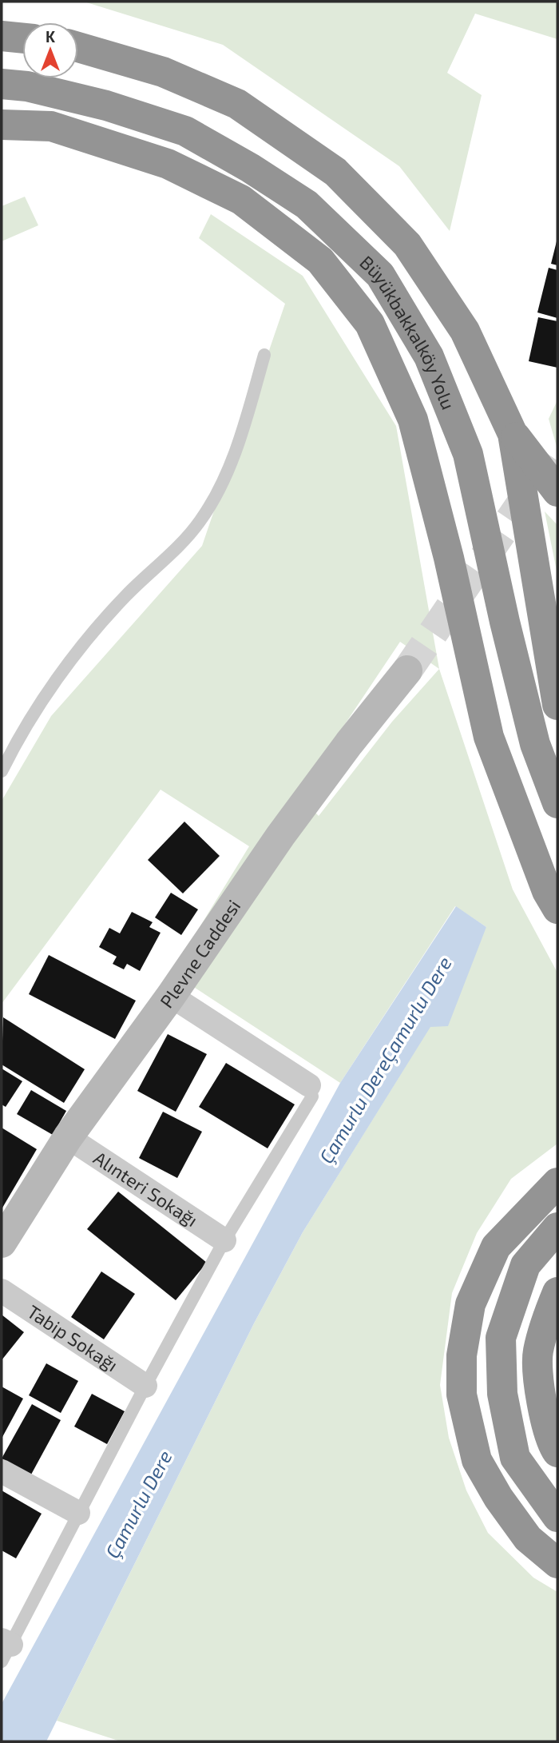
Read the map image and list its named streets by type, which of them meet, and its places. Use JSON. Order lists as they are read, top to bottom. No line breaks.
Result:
{"streets":{"highway":["Büyükbakkalköy Yolu"],"street":["Plevne Caddesi","Alınteri Sokağı","Tabip Sokağı"]},"crossings":[["Plevne Caddesi","Alınteri Sokağı"]],"water":["Çamurlu DereÇamurlu Dere","Çamurlu Dere"],"north":"top"}
